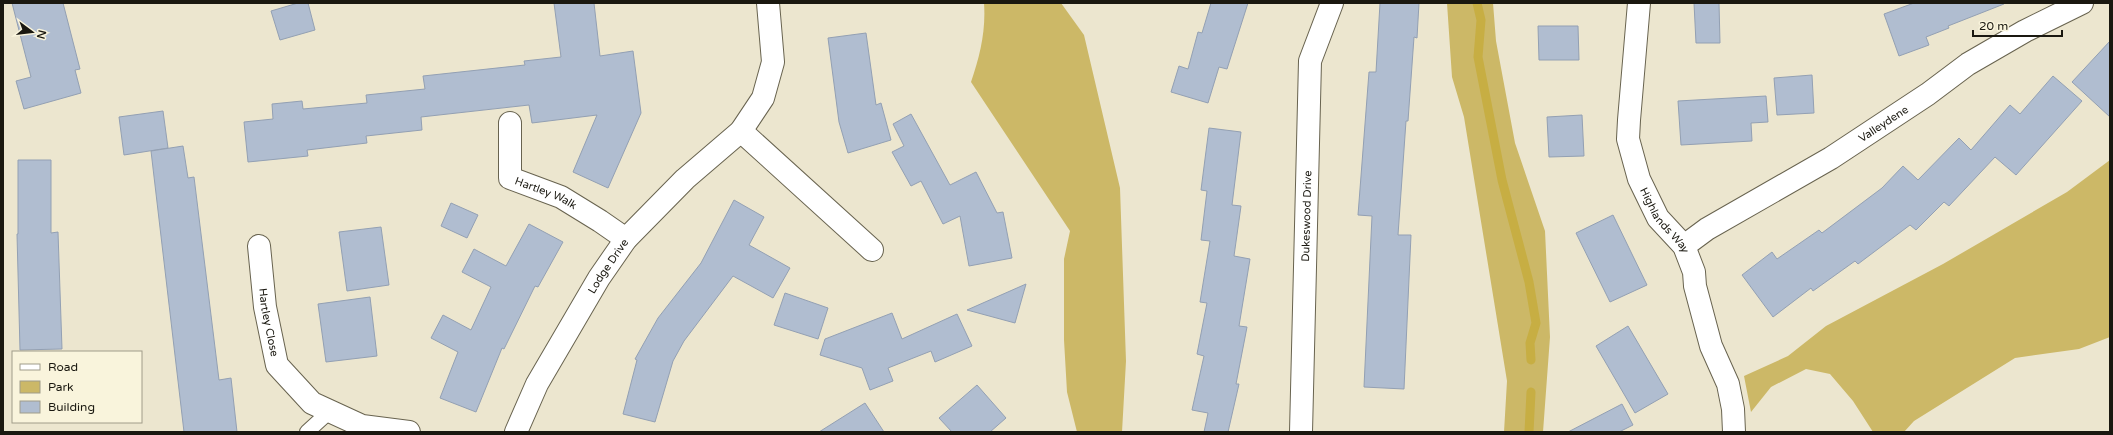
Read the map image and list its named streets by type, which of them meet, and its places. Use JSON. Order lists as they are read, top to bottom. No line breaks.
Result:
{"streets":{"street":["Valleydene","Hartley Walk","Dukeswood Drive","Highlands Way","Lodge Drive","Hartley Close"]},"crossings":[["Valleydene","Highlands Way"],["Hartley Walk","Lodge Drive"]],"legend":["Road","Park","Building"],"scale_bar":"20 m","north":"right"}
